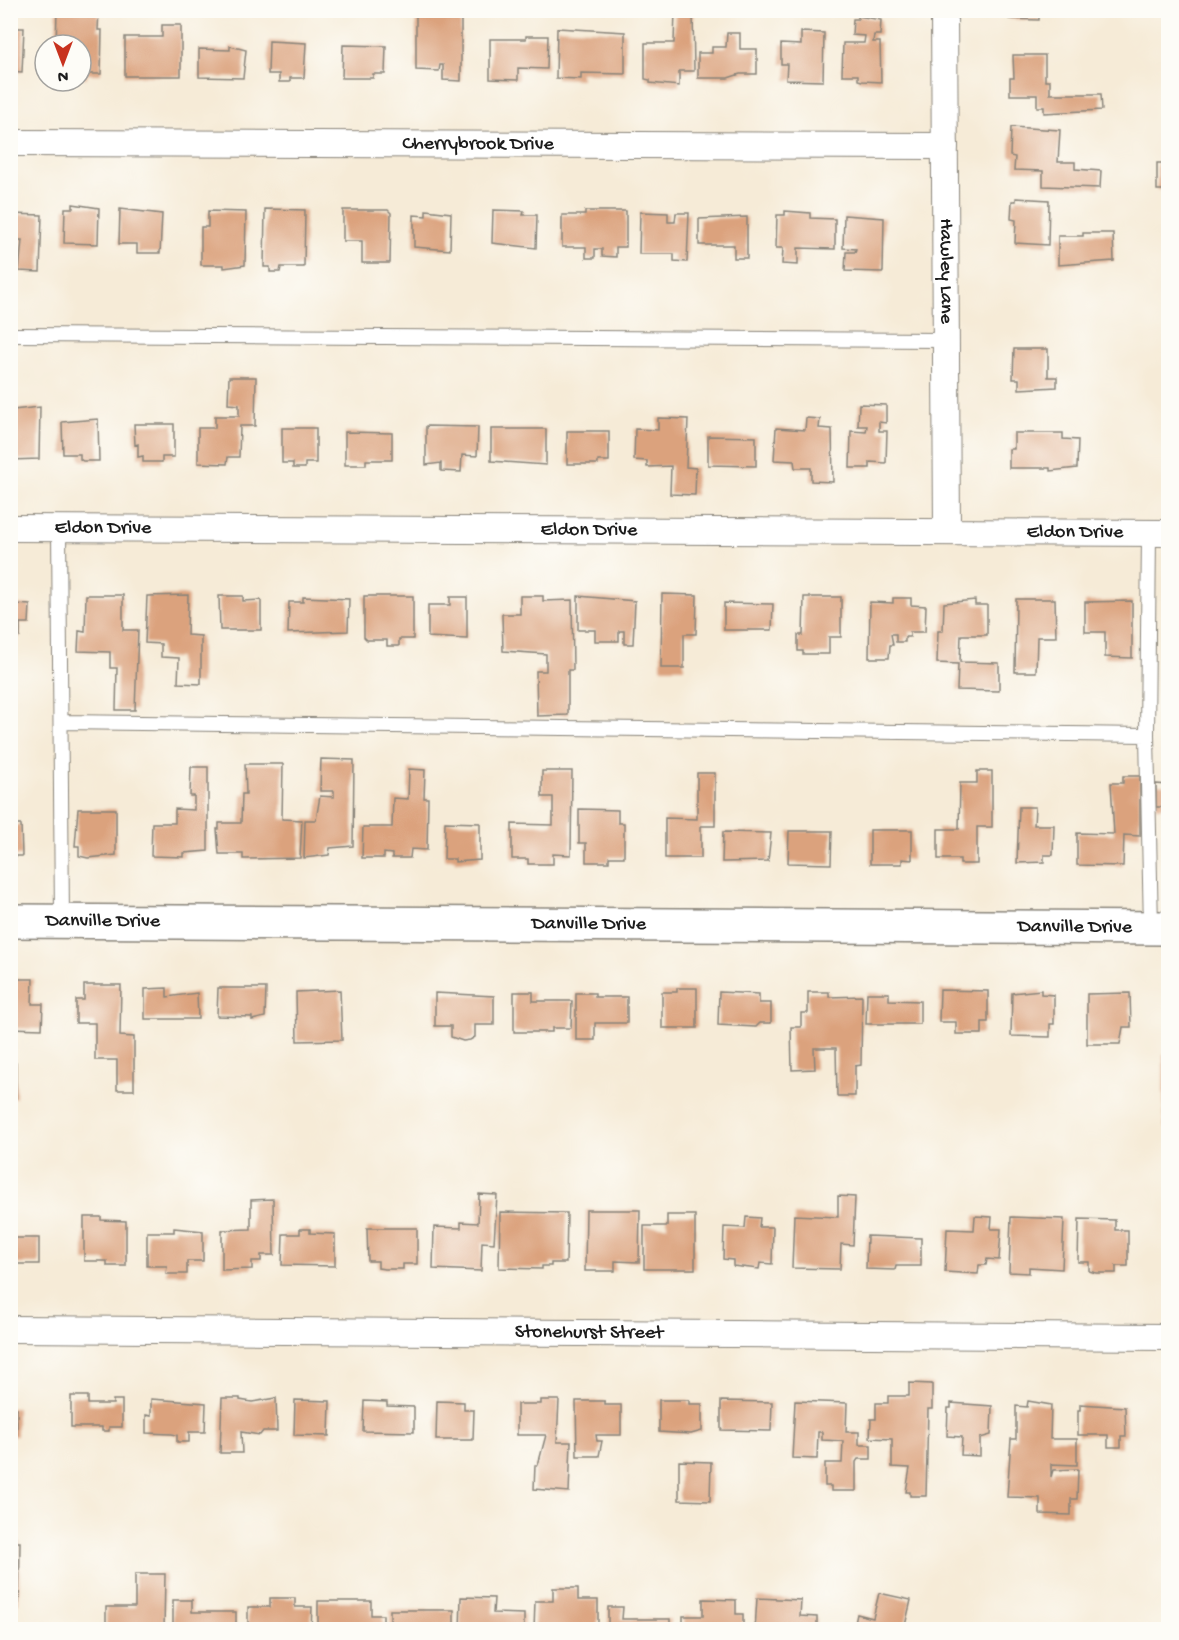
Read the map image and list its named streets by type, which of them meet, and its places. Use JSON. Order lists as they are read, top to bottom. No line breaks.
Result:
{"streets":{"street":["Cherrybrook Drive","Hawley Lane","Eldon Drive","Danville Drive","Stonehurst Street"]},"crossings":[["Cherrybrook Drive","Hawley Lane"],["Hawley Lane","Eldon Drive"]],"north":"bottom"}
